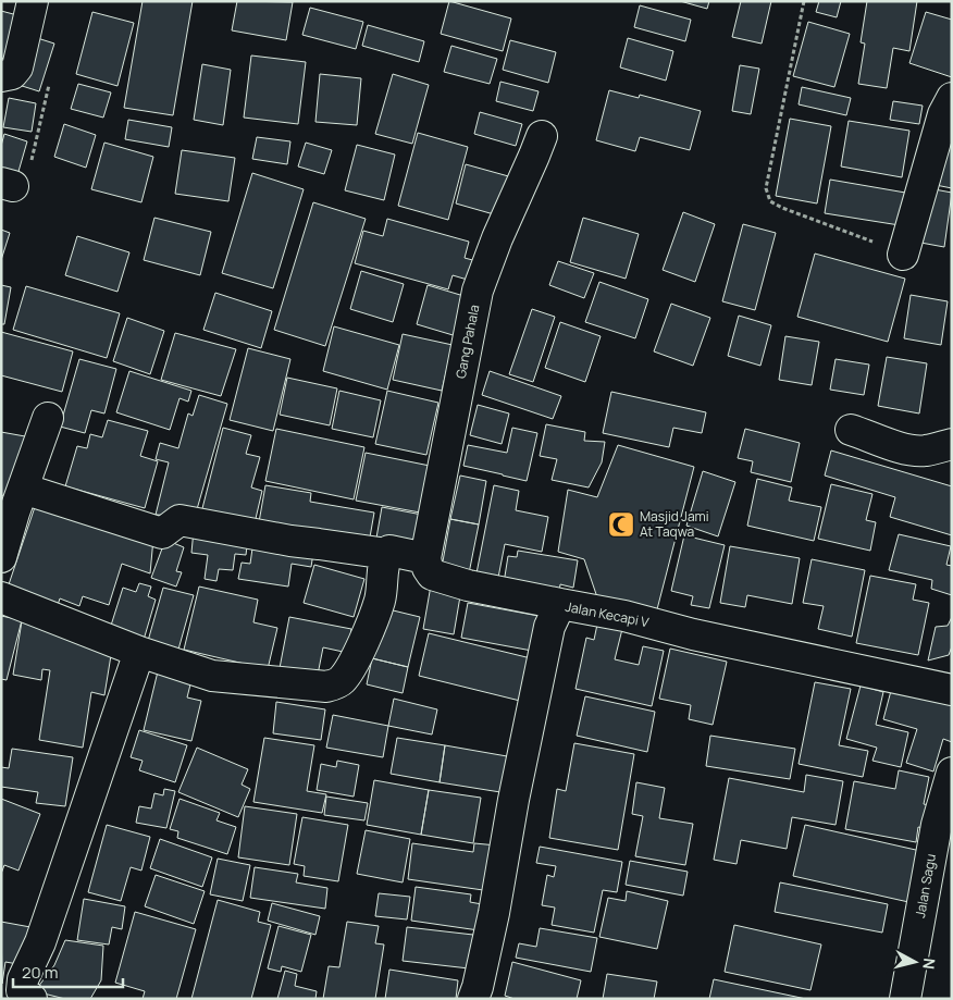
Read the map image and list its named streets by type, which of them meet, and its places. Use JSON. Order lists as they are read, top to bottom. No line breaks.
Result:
{"streets":{"street":["Gang Pahala","Jalan Kecapi V","Jalan Sagu"]},"places":{"mosque":["Masjid Jami At Taqwa"]},"scale_bar":"20 m","north":"right"}
